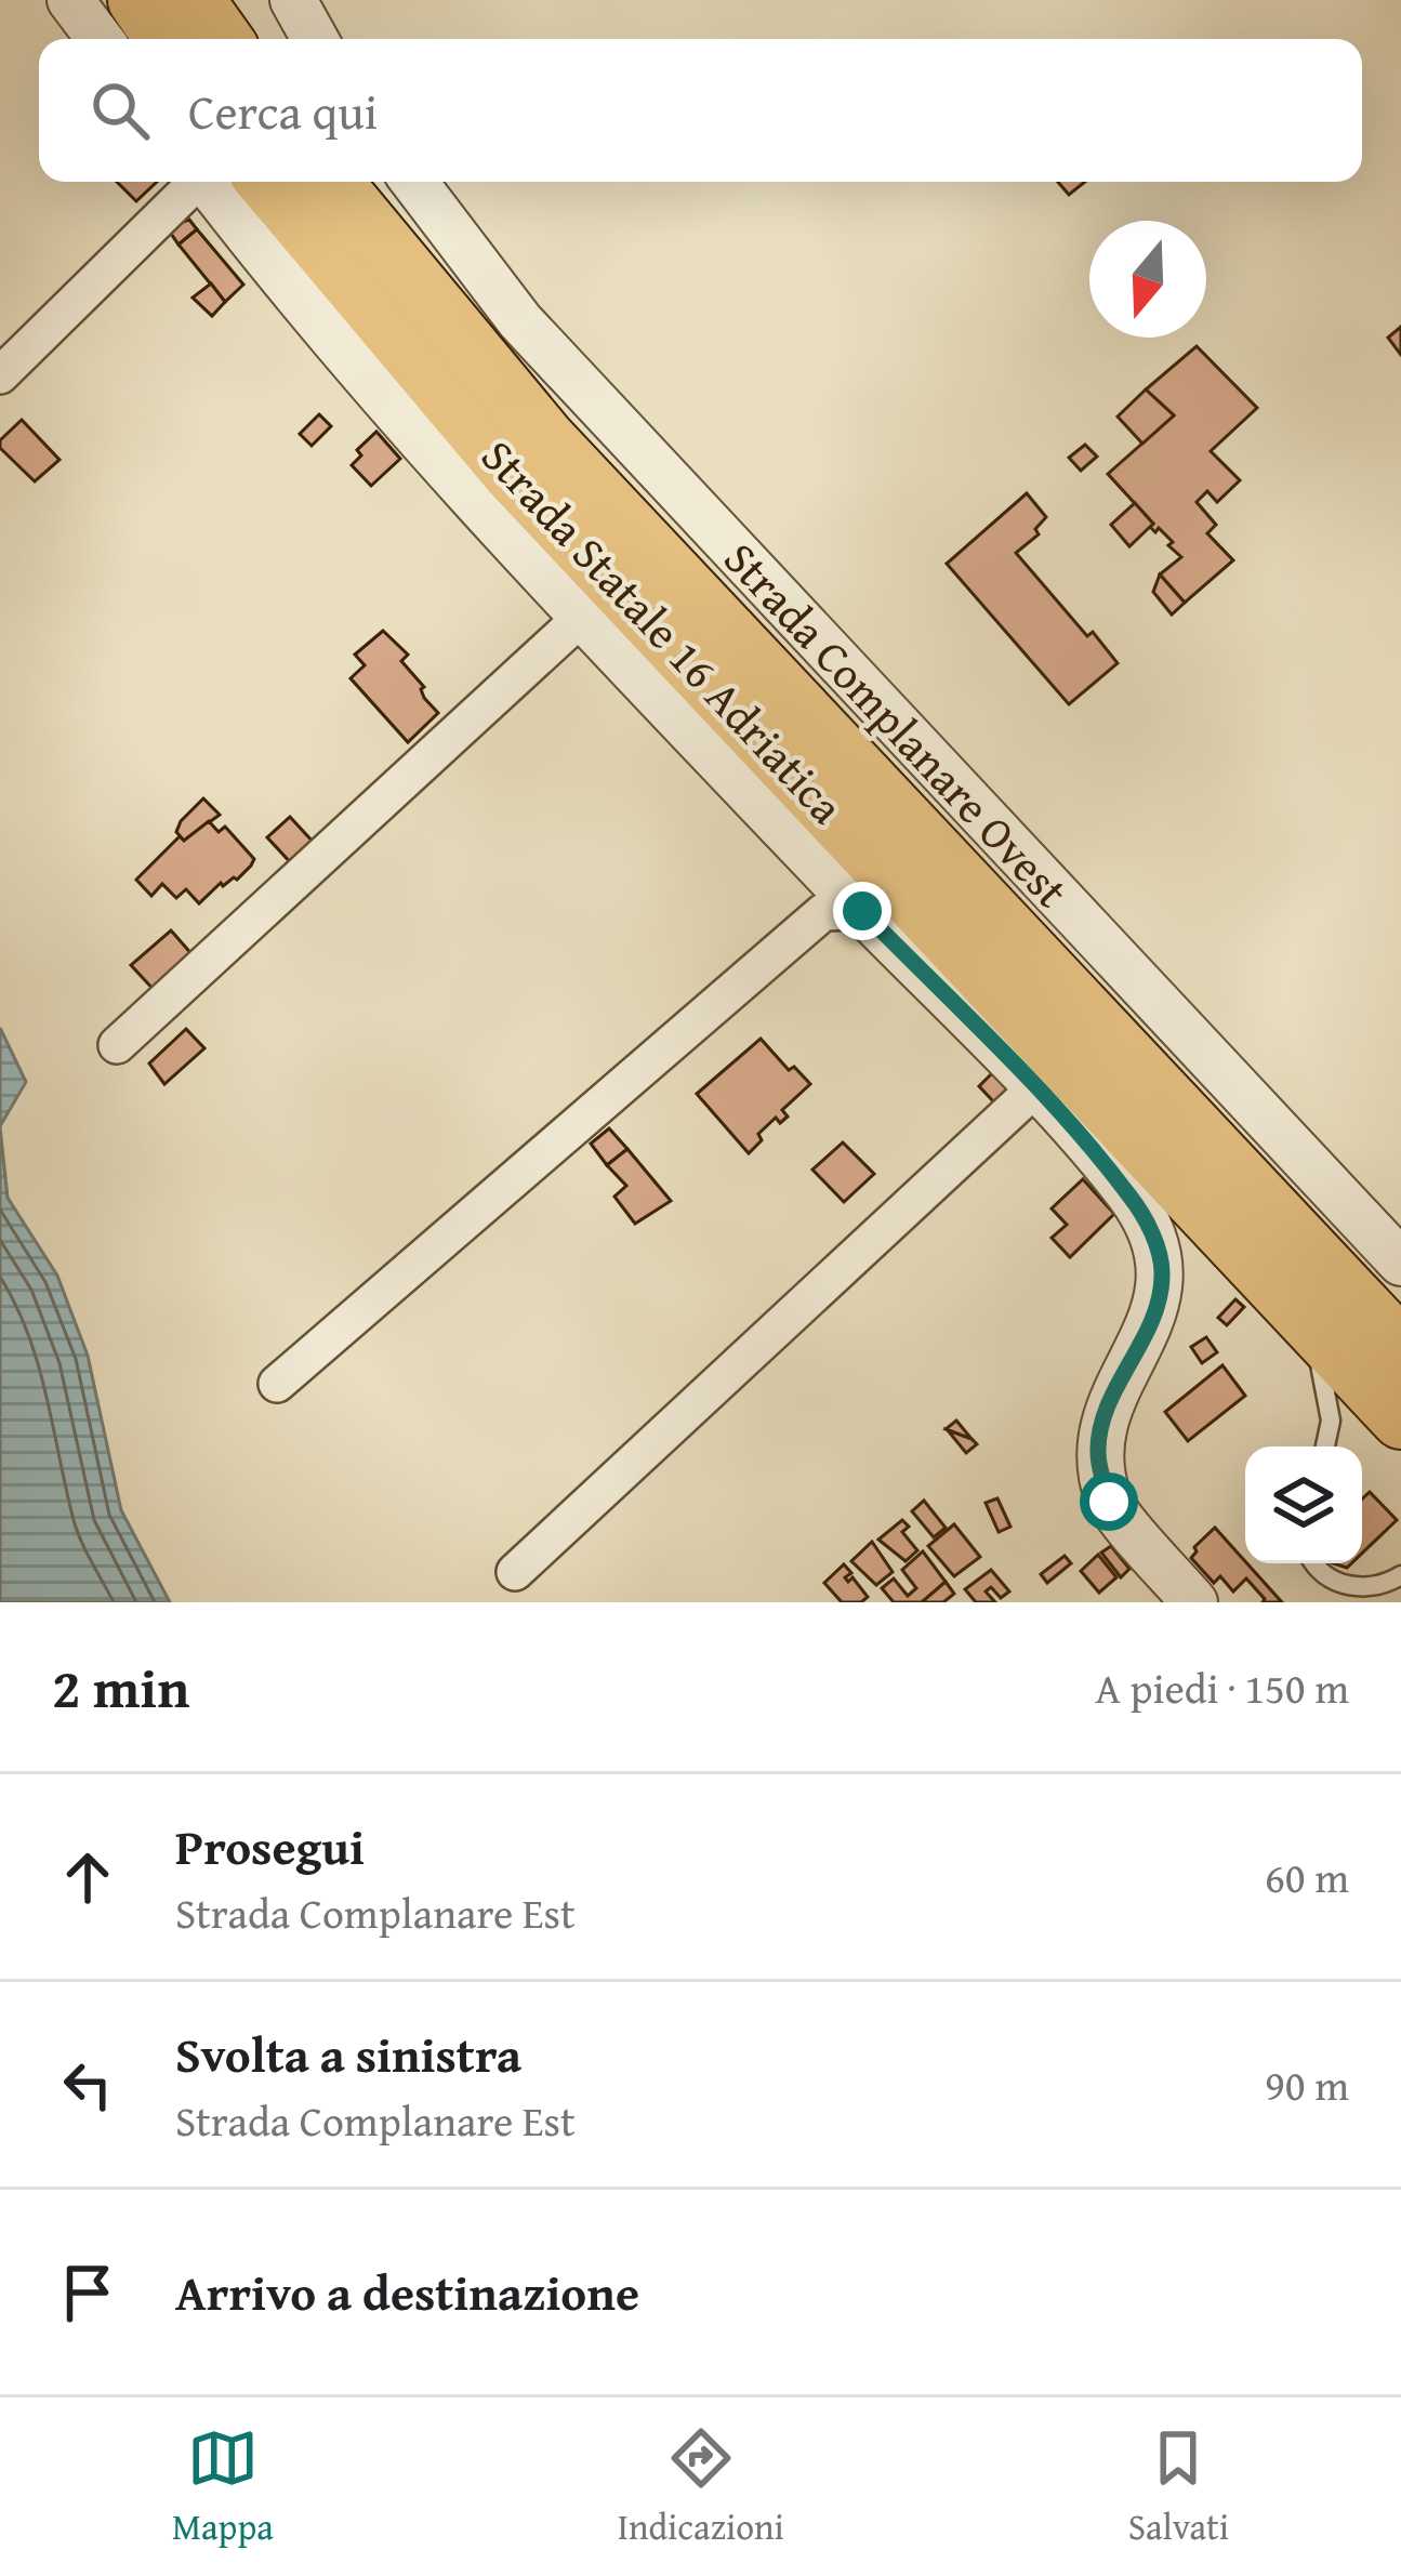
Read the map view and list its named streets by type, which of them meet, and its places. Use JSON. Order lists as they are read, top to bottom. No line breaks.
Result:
{"streets":{"highway":["Strada Statale 16 Adriatica"],"street":["Strada Complanare Ovest"]},"north":"bottom","page":{"search":"Cerca qui","heading":["2 min","A piedi · 150 m"],"list":[["Prosegui","Strada Complanare Est","60 m"],["Svolta a sinistra","Strada Complanare Est","90 m"],"Arrivo a destinazione"],"nav":["Mappa","Indicazioni","Salvati"]}}
